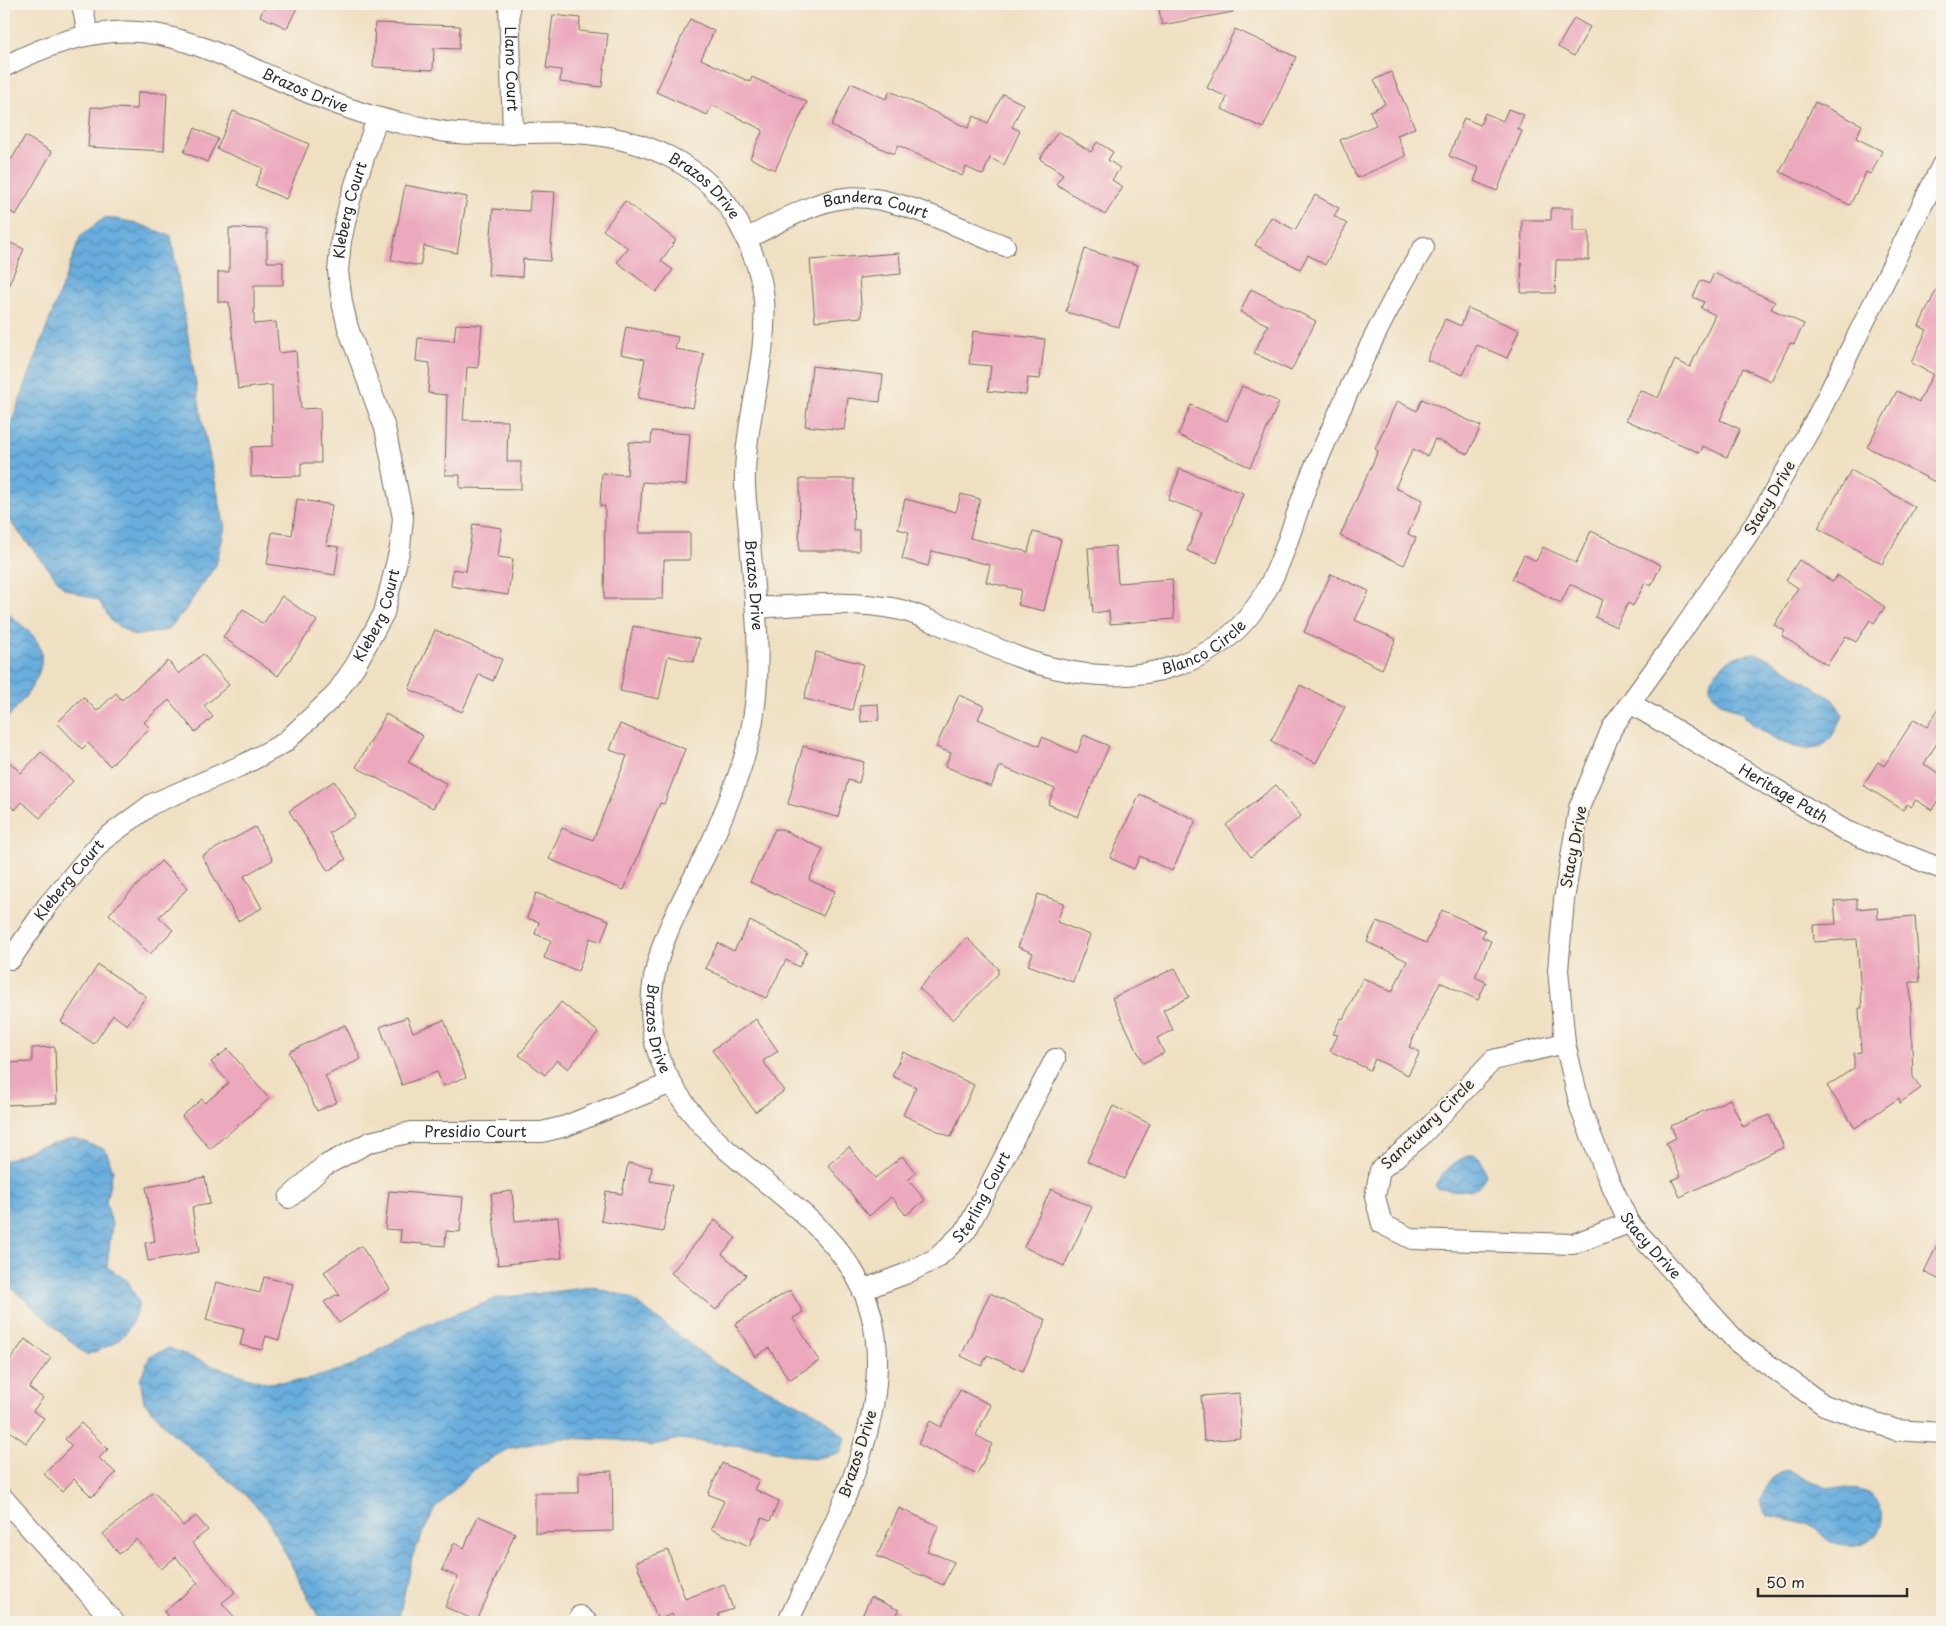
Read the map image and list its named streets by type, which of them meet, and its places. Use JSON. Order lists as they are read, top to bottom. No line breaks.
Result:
{"streets":{"street":["Llano Court","Brazos Drive","Kleberg Court","Bandera Court","Stacy Drive","Blanco Circle","Heritage Path","Sanctuary Circle","Presidio Court","Sterling Court"]},"crossings":[["Llano Court","Brazos Drive"],["Brazos Drive","Kleberg Court"],["Brazos Drive","Bandera Court"],["Brazos Drive","Blanco Circle"],["Brazos Drive","Presidio Court"],["Brazos Drive","Sterling Court"],["Stacy Drive","Heritage Path"],["Stacy Drive","Sanctuary Circle"]],"scale_bar":"50 m"}
